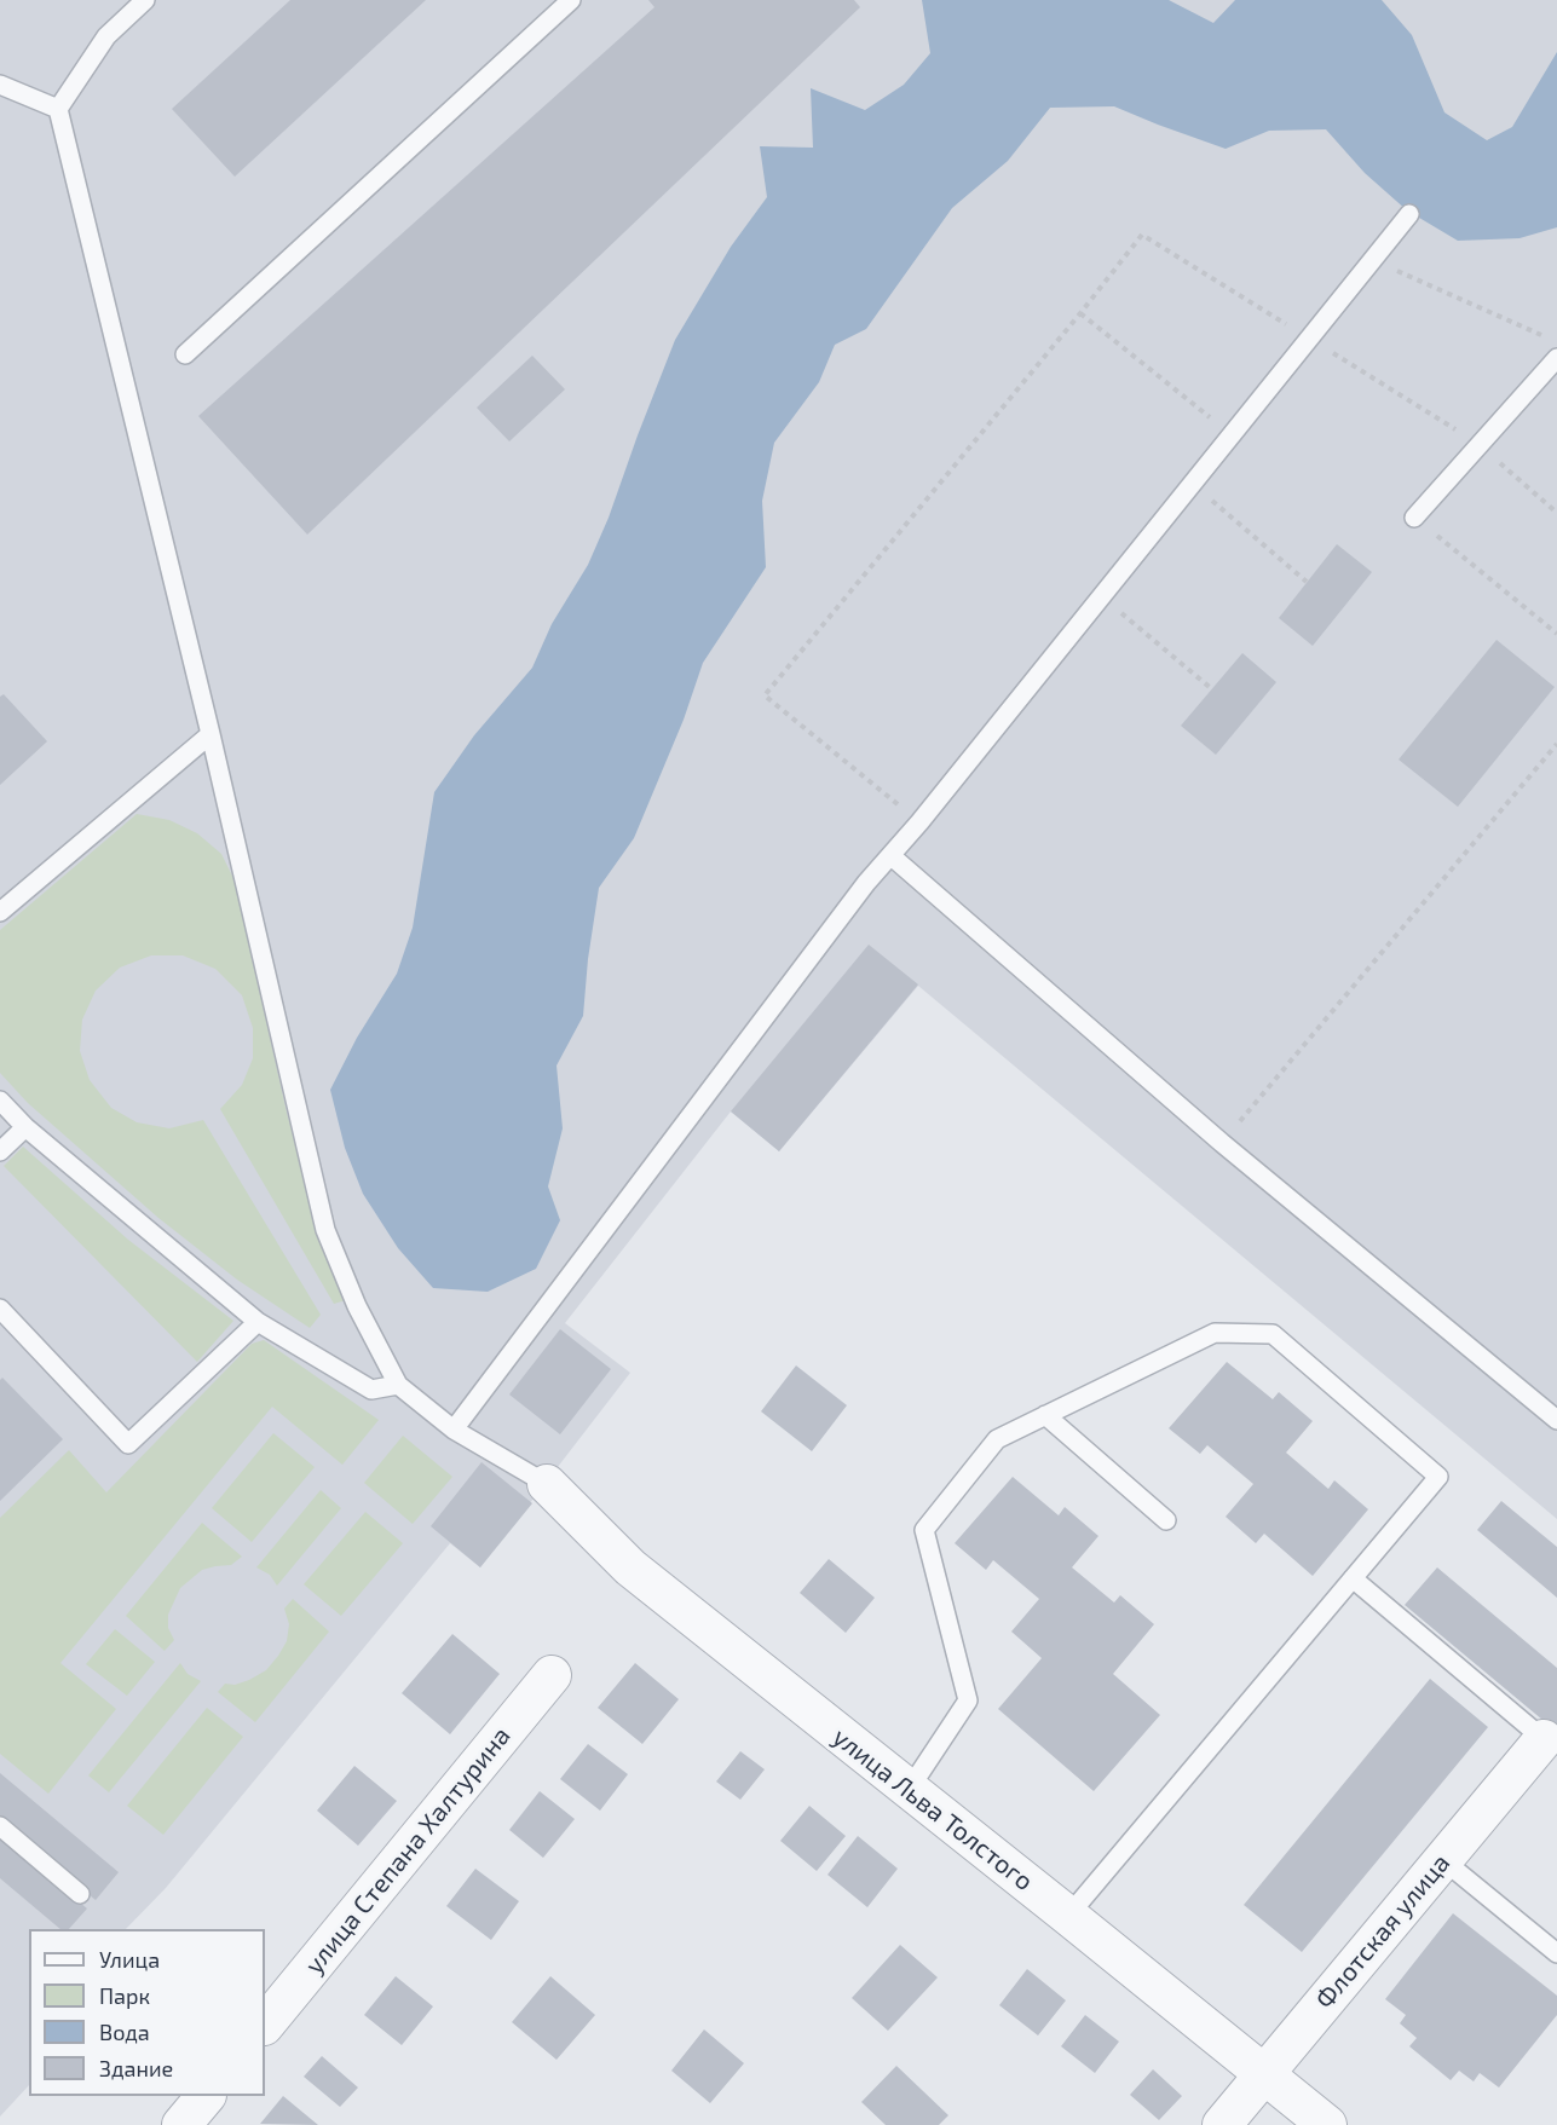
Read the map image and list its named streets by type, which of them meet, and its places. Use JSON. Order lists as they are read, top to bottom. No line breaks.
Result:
{"streets":{"street":["улица Льва Толстого","улица Степана Халтурина","Флотская улица"]},"crossings":[["улица Льва Толстого","Флотская улица"]],"legend":["Улица","Парк","Вода","Здание"]}
